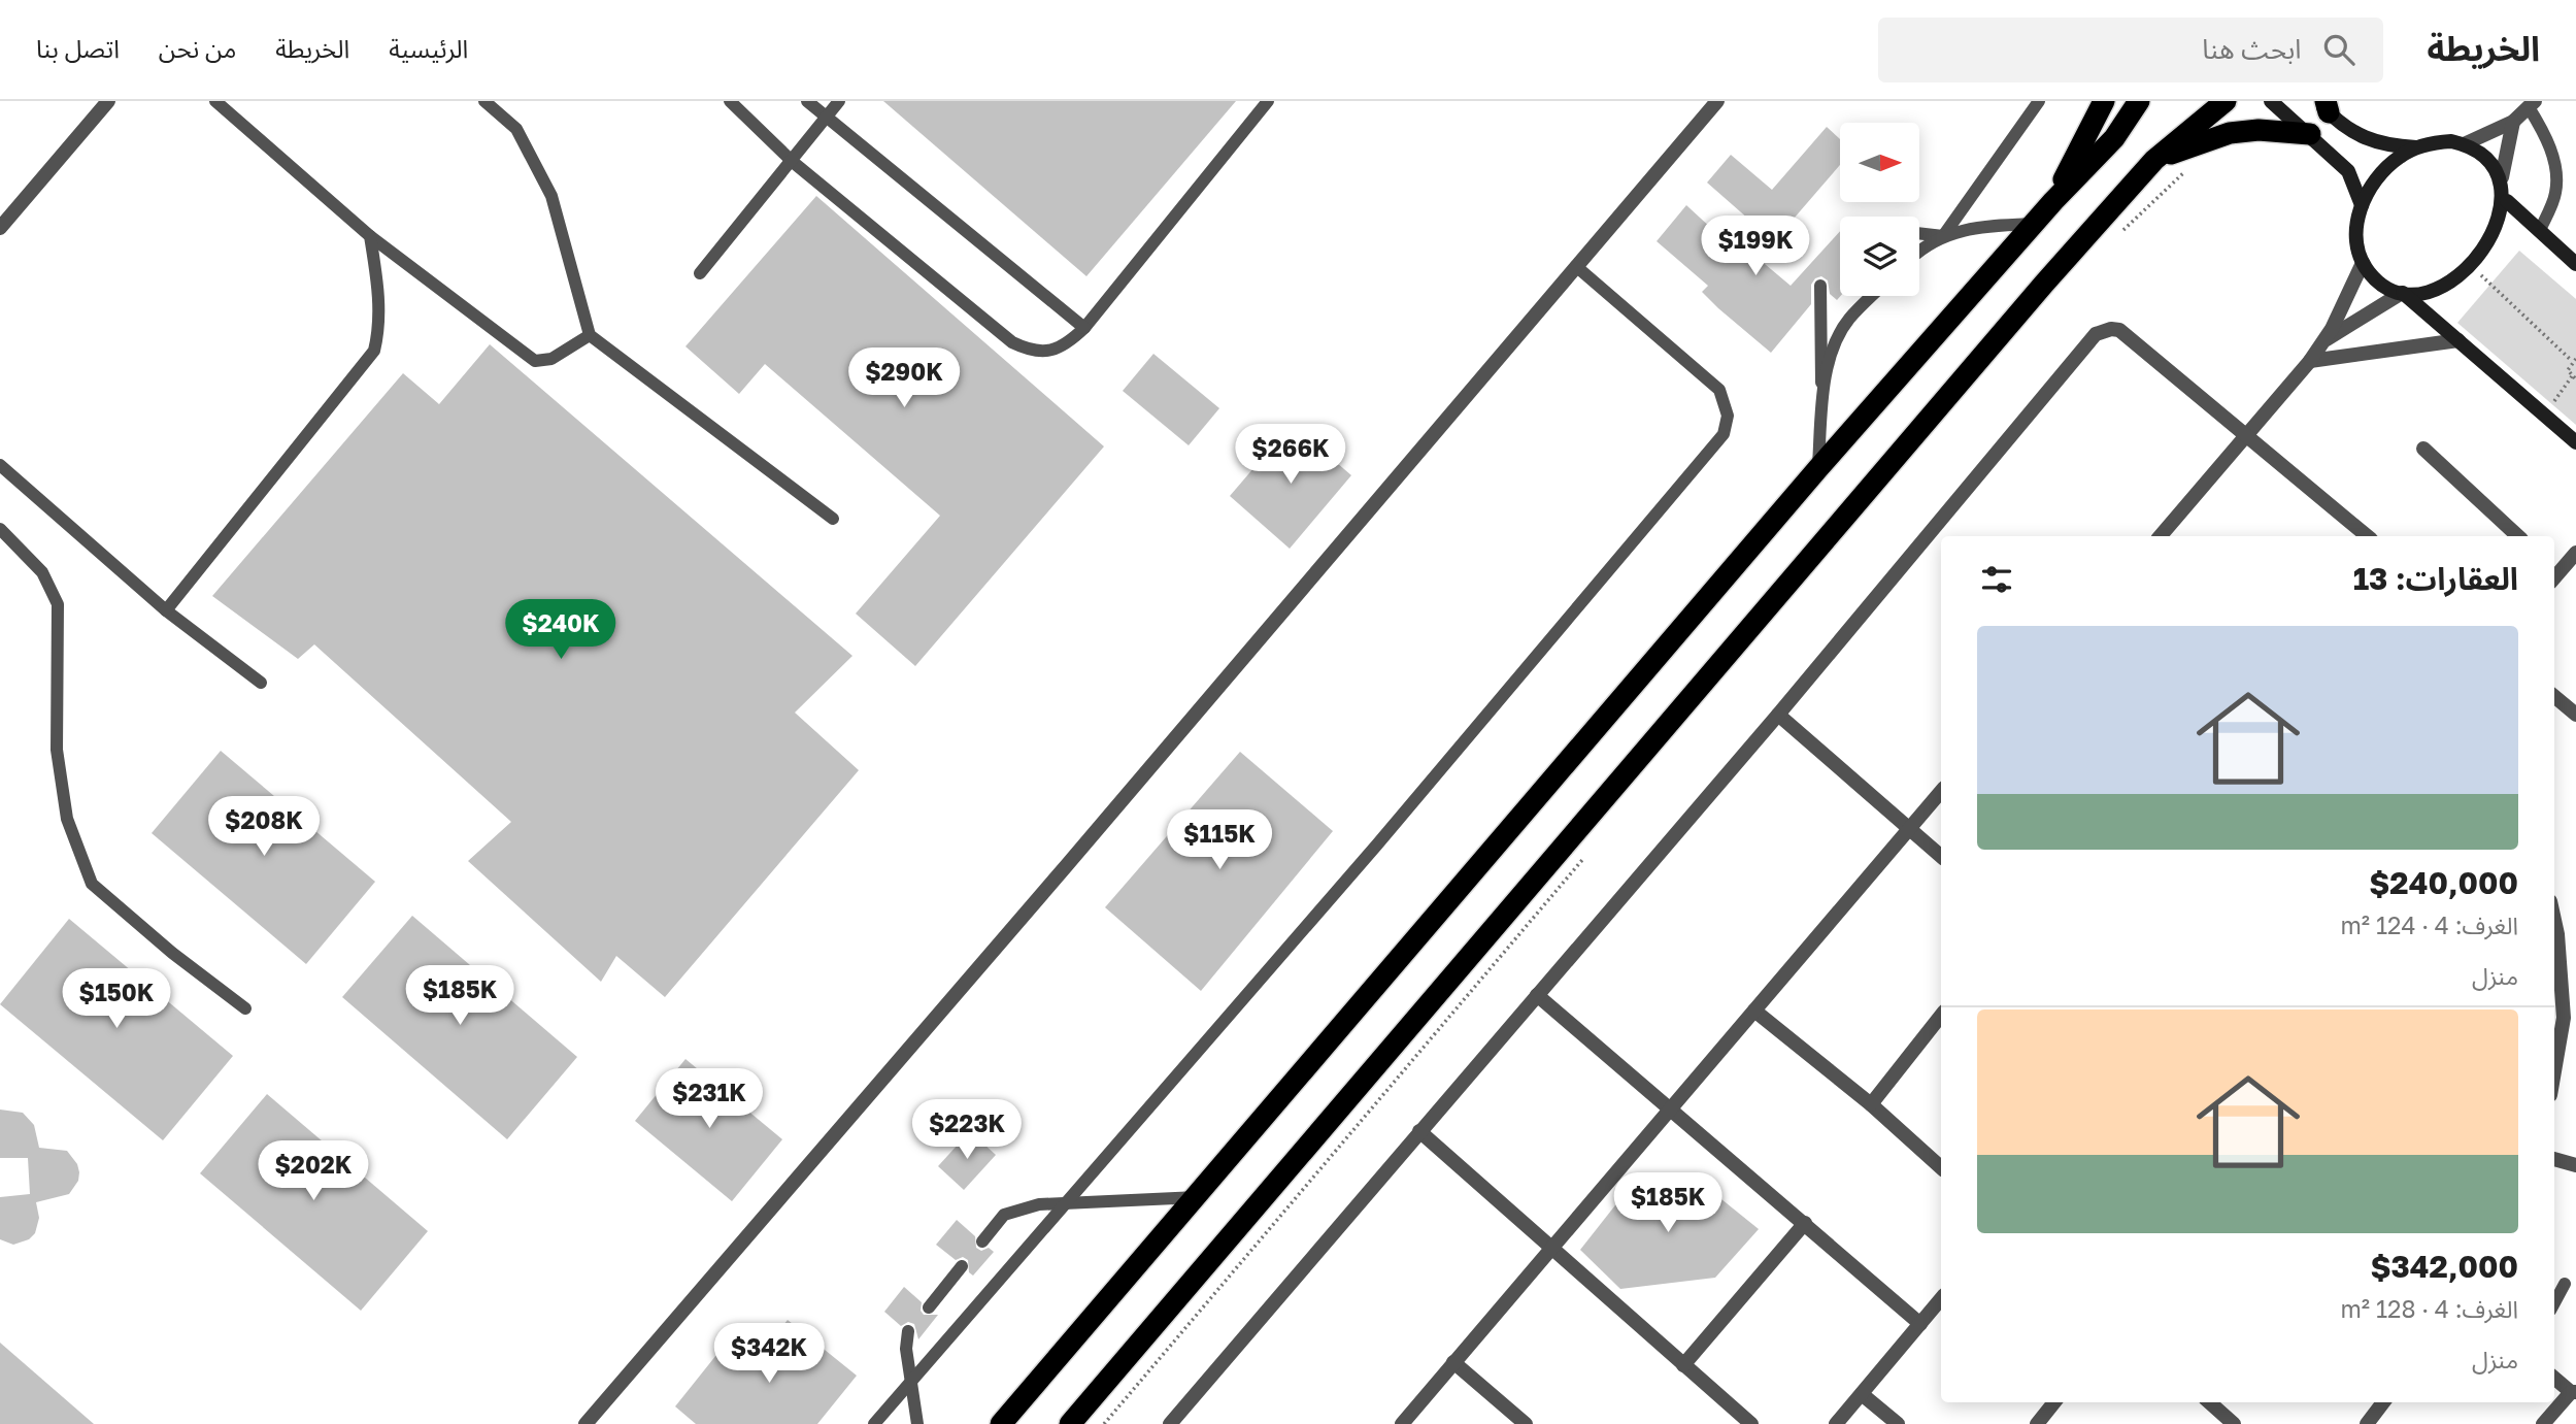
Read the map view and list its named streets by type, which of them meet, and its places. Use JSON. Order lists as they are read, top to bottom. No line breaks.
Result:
{"north":"right","page":{"header":"الخريطة","search":"ابحث هنا","nav":["الرئيسية","الخريطة","من نحن","اتصل بنا"],"price":["$199K","$290K","$266K","$240K","$208K","$115K","$185K","$150K","$231K","$223K","$202K","$185K","$342K"],"heading":"العقارات: 13","list":[{"name":"$240,000","note":"الغرف: 4 · 124 m² · منزل"},{"name":"$342,000","note":"الغرف: 4 · 128 m² · منزل"}]}}
